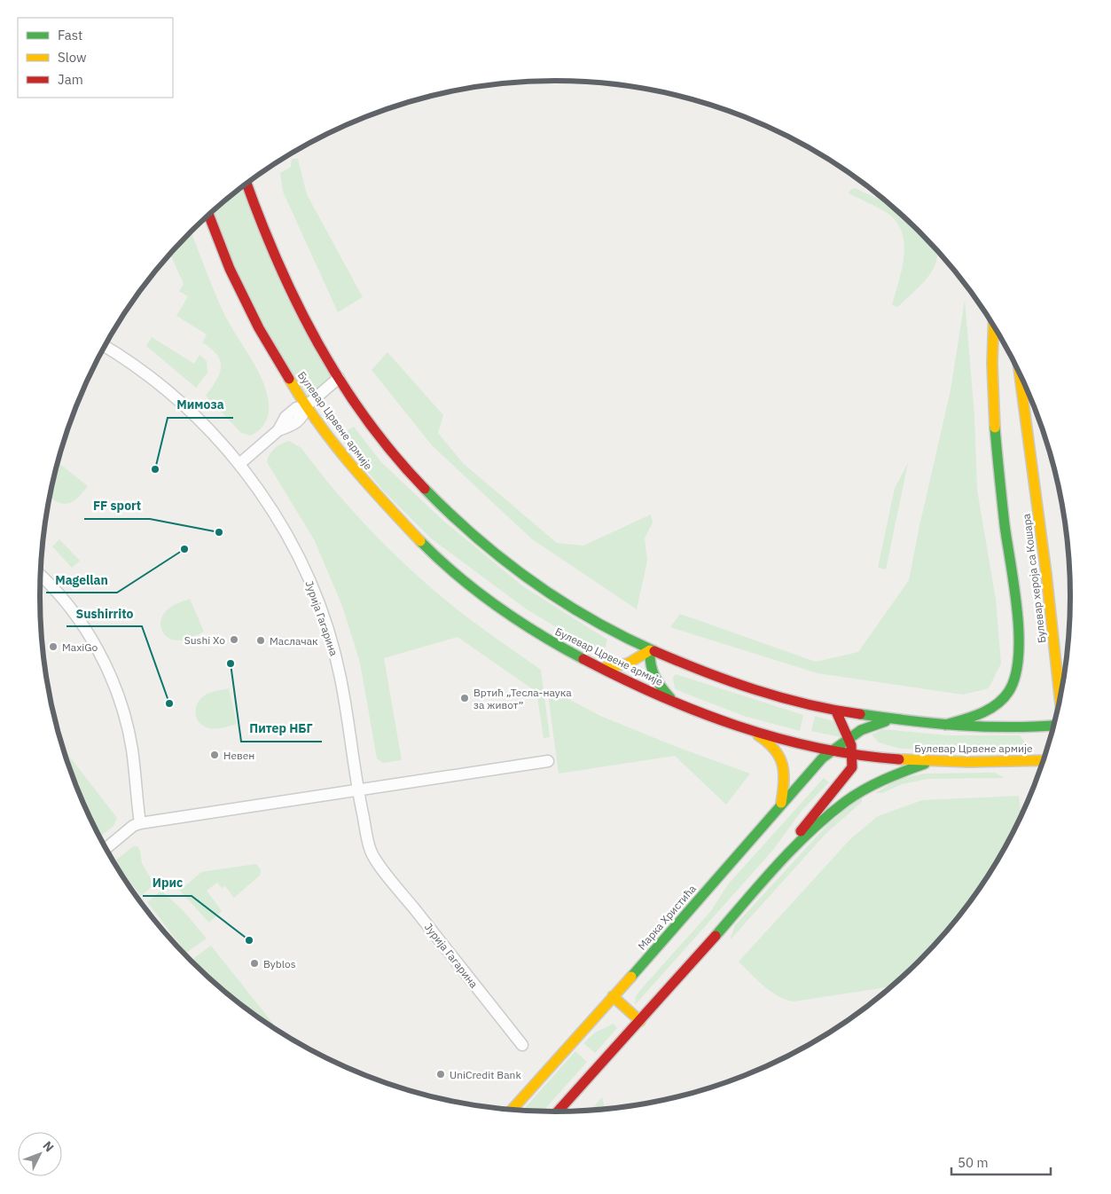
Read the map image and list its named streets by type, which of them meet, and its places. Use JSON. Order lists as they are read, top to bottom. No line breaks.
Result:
{"streets":{"street":["Булевар Црвене армије","Булевар хероја са Кошара","Јурија Гагарина","Марка Христића"]},"crossings":[["Булевар Црвене армије","Марка Христића"]],"places":["Мимоза","FF sport","Magellan","Sushi Xo","Маслачак","MaxiGo","Питер НБГ","Вртић „Тесла-наука за живот”","Sushirrito","Невен","Ирис","Byblos","UniCredit Bank"],"legend":["Fast","Slow","Jam"],"scale_bar":"50 m","north":"top right"}
